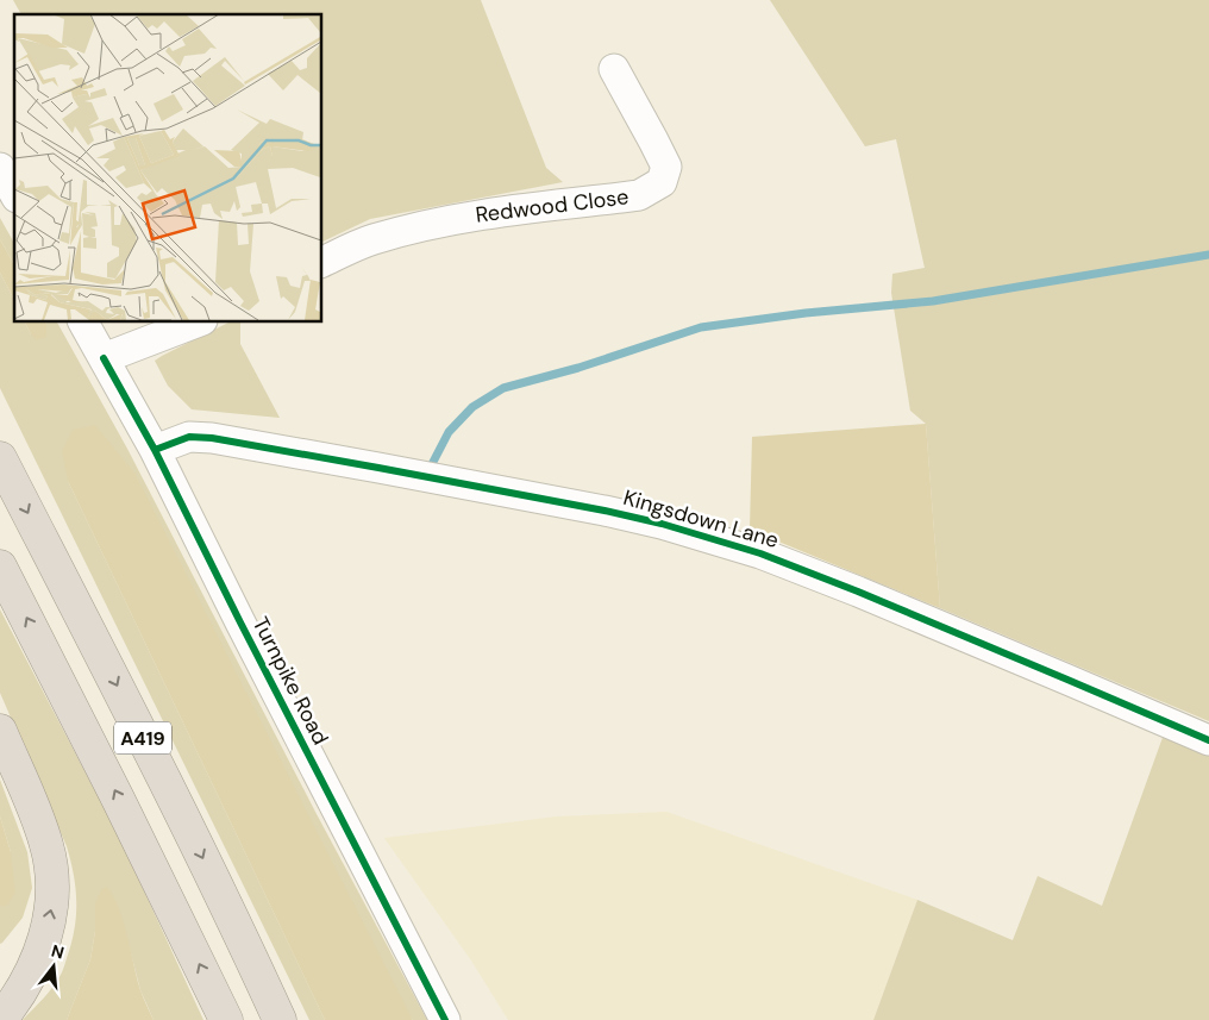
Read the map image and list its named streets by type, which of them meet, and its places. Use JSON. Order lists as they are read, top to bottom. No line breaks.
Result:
{"streets":{"highway":["A419"],"street":["Redwood Close","Kingsdown Lane","Turnpike Road"]},"crossings":[["Kingsdown Lane","Turnpike Road"]],"north":"top"}
